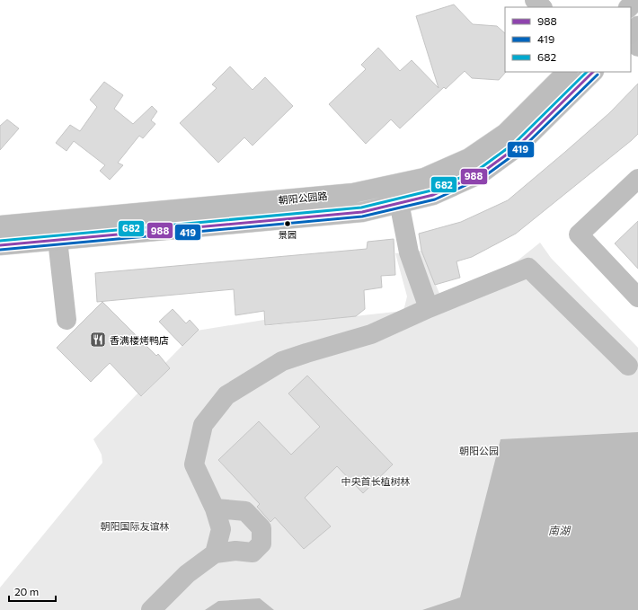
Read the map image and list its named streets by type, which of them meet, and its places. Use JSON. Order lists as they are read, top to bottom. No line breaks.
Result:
{"streets":{"main road":["朝阳公园路"]},"water":["南湖"],"parks":["朝阳公园","中央首长植树林","朝阳国际友谊林"],"places":{"other":["景园"],"restaurant":["香满楼烤鸭店"]},"lines":["transit line 988","transit line 682","transit line 419"],"legend":["988","419","682"],"scale_bar":"20 m"}
